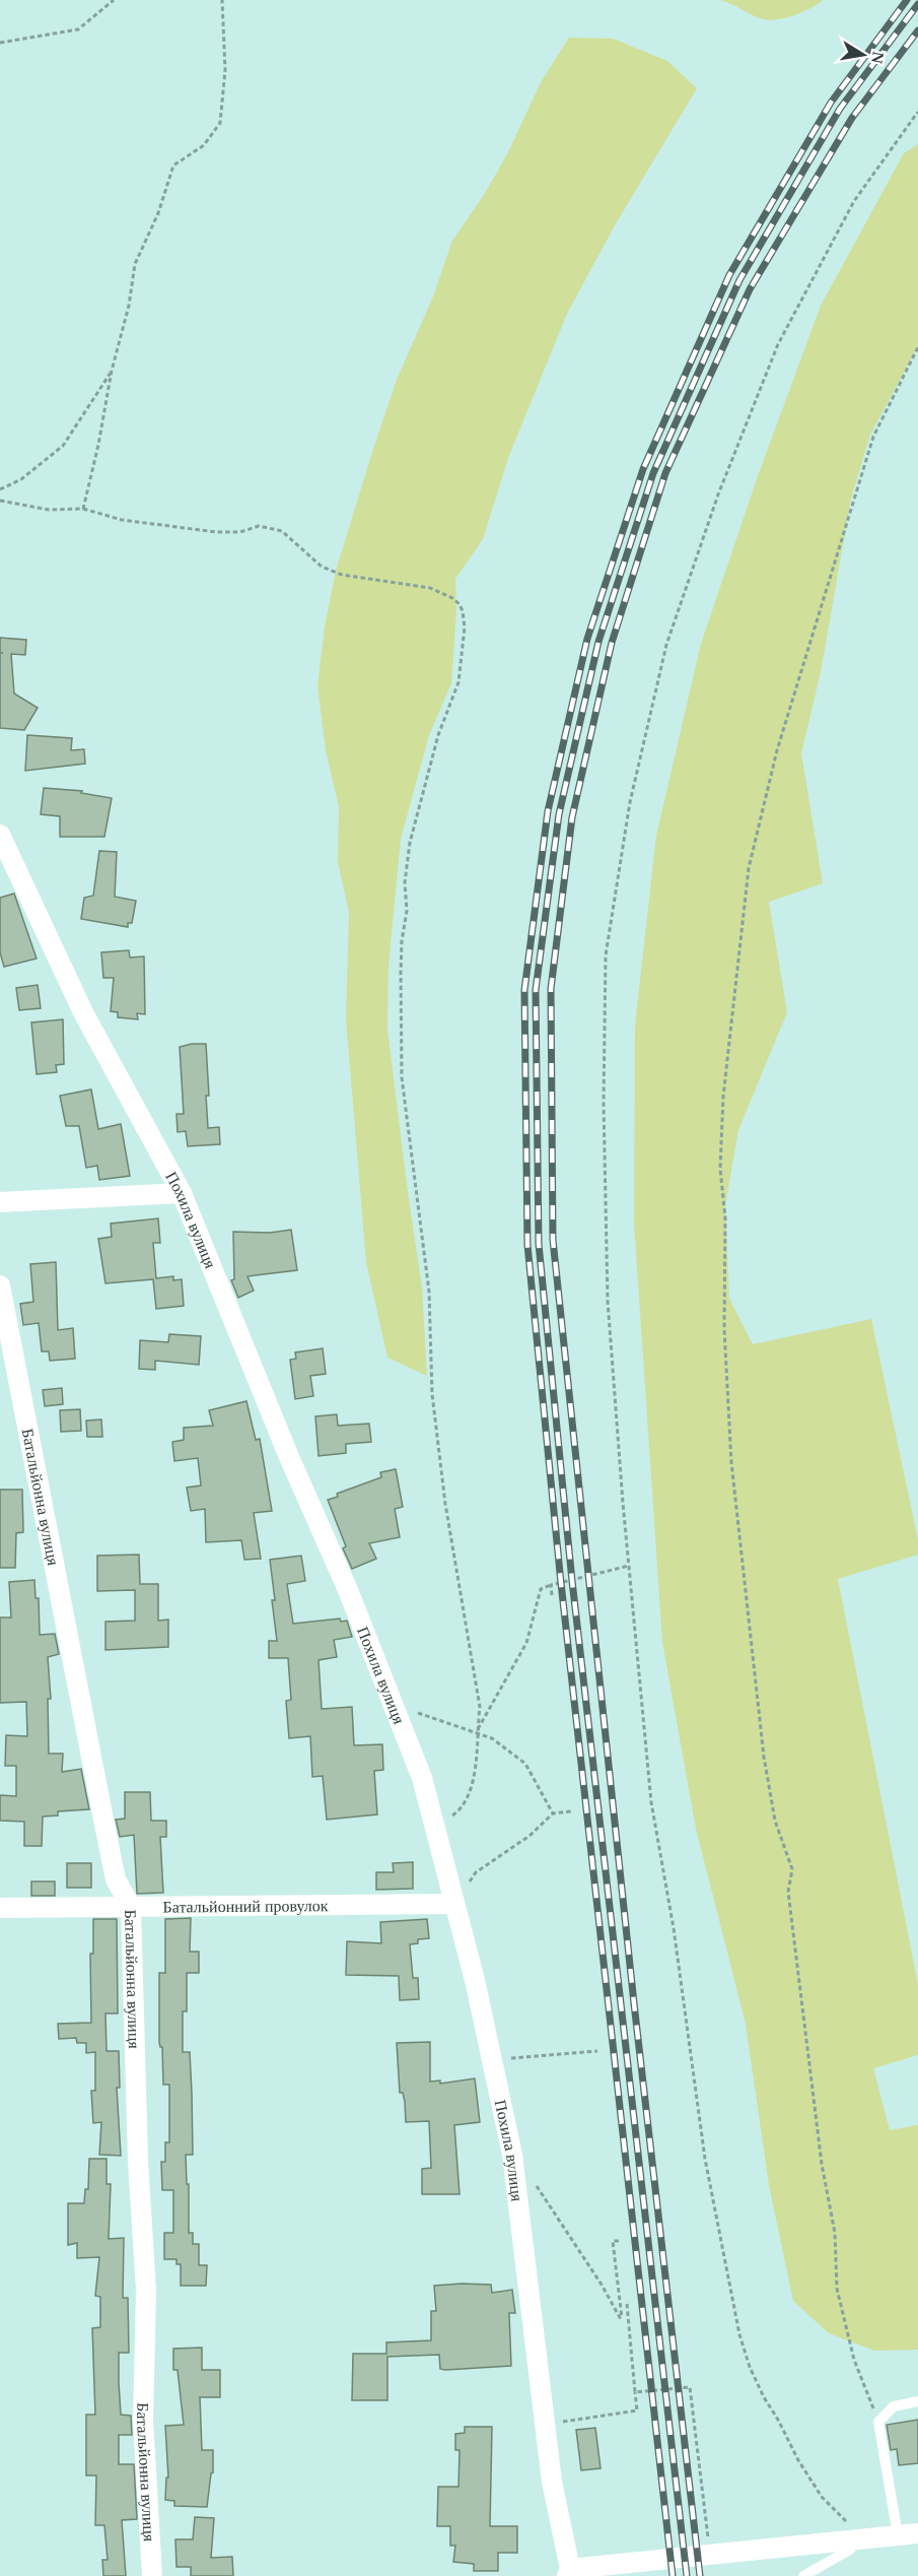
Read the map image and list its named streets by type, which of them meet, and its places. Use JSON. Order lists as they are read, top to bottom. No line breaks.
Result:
{"streets":{"street":["Похила вулиця","Батальйонна вулиця","Батальйонний провулок"]},"crossings":[["Похила вулиця","Батальйонний провулок"],["Батальйонна вулиця","Батальйонний провулок"]],"north":"right"}
